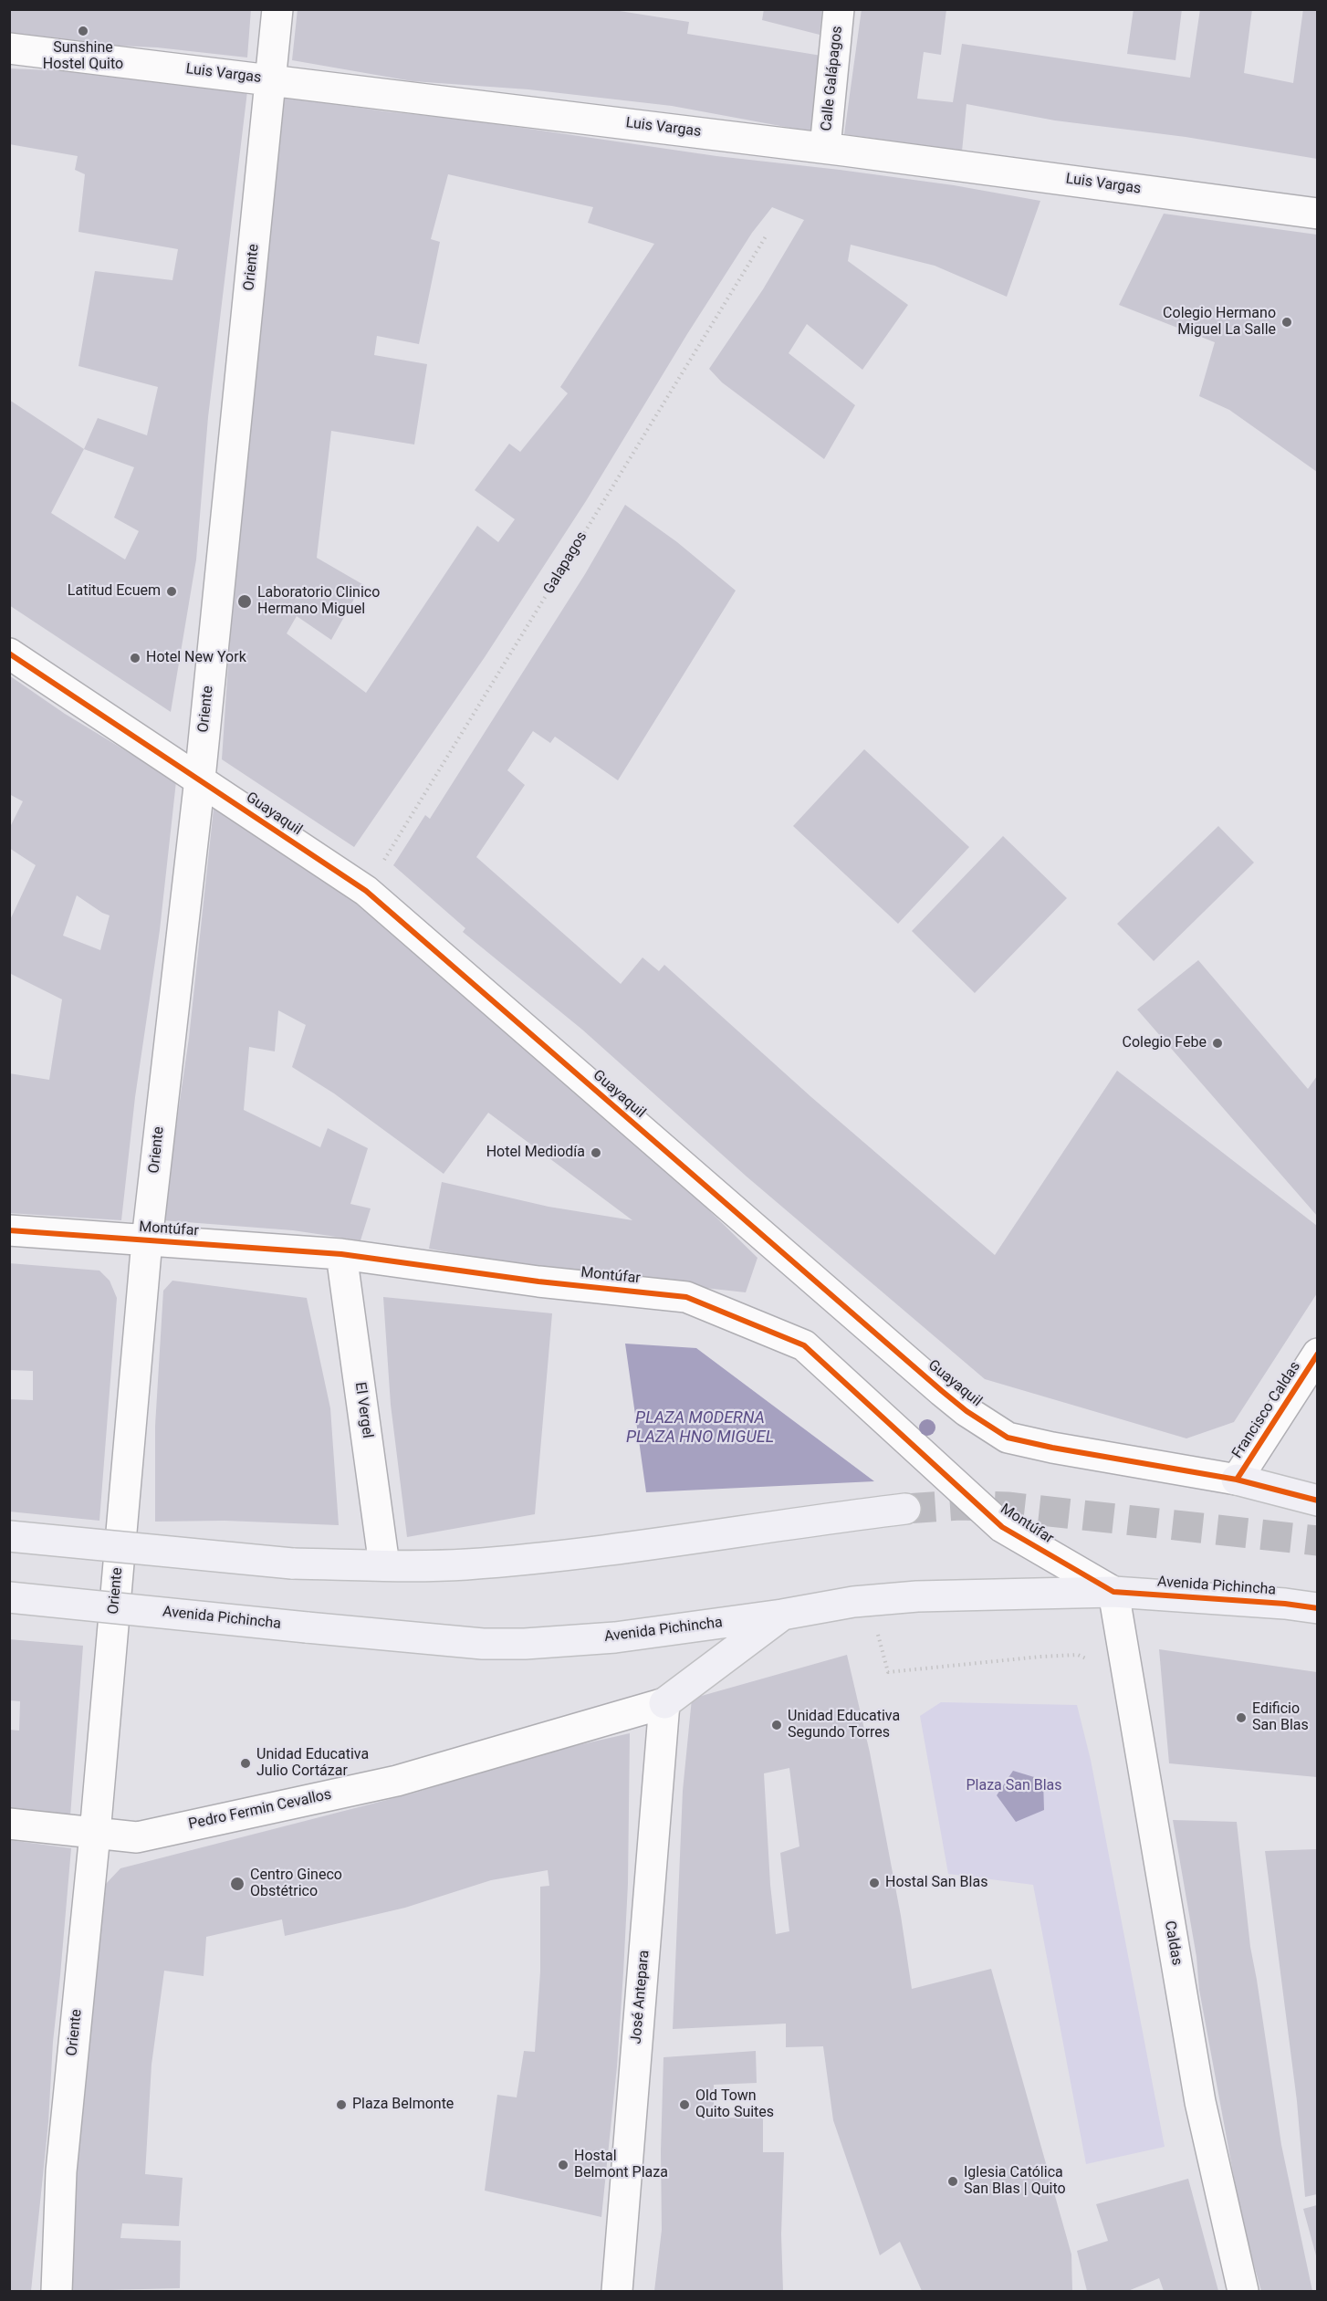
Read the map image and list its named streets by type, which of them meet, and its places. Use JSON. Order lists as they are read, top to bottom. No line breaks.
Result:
{"streets":{"main road":["Avenida Pichincha"],"street":["Luis Vargas","Calle Galápagos","Oriente","Guayaquil","Montúfar","El Vergel","Francisco Caldas","Pedro Fermin Cevallos","Caldas","José Antepara"],"path":["Galapagos"]},"crossings":[["Luis Vargas","Calle Galápagos"],["Luis Vargas","Oriente"],["Oriente","Guayaquil"],["Oriente","Montúfar"],["Oriente","Pedro Fermin Cevallos"],["Galapagos","Guayaquil"],["Guayaquil","Francisco Caldas"],["Montúfar","El Vergel"],["Montúfar","Avenida Pichincha"],["Montúfar","Caldas"],["Avenida Pichincha","Caldas"],["Pedro Fermin Cevallos","José Antepara"]],"water":["PLAZA MODERNA PLAZA HNO MIGUEL"],"parks":["Plaza San Blas"],"places":["Sunshine Hostel Quito","Colegio Hermano Miguel La Salle","Latitud Ecuem","Laboratorio Clinico Hermano Miguel","Hotel New York","Colegio Febe","Hotel Mediodía","Edificio San Blas","Unidad Educativa Segundo Torres","Unidad Educativa Julio Cortázar","Hostal San Blas","Centro Gineco Obstétrico","Plaza Belmonte","Old Town Quito Suites","Hostal Belmont Plaza","Iglesia Católica San Blas | Quito"]}
